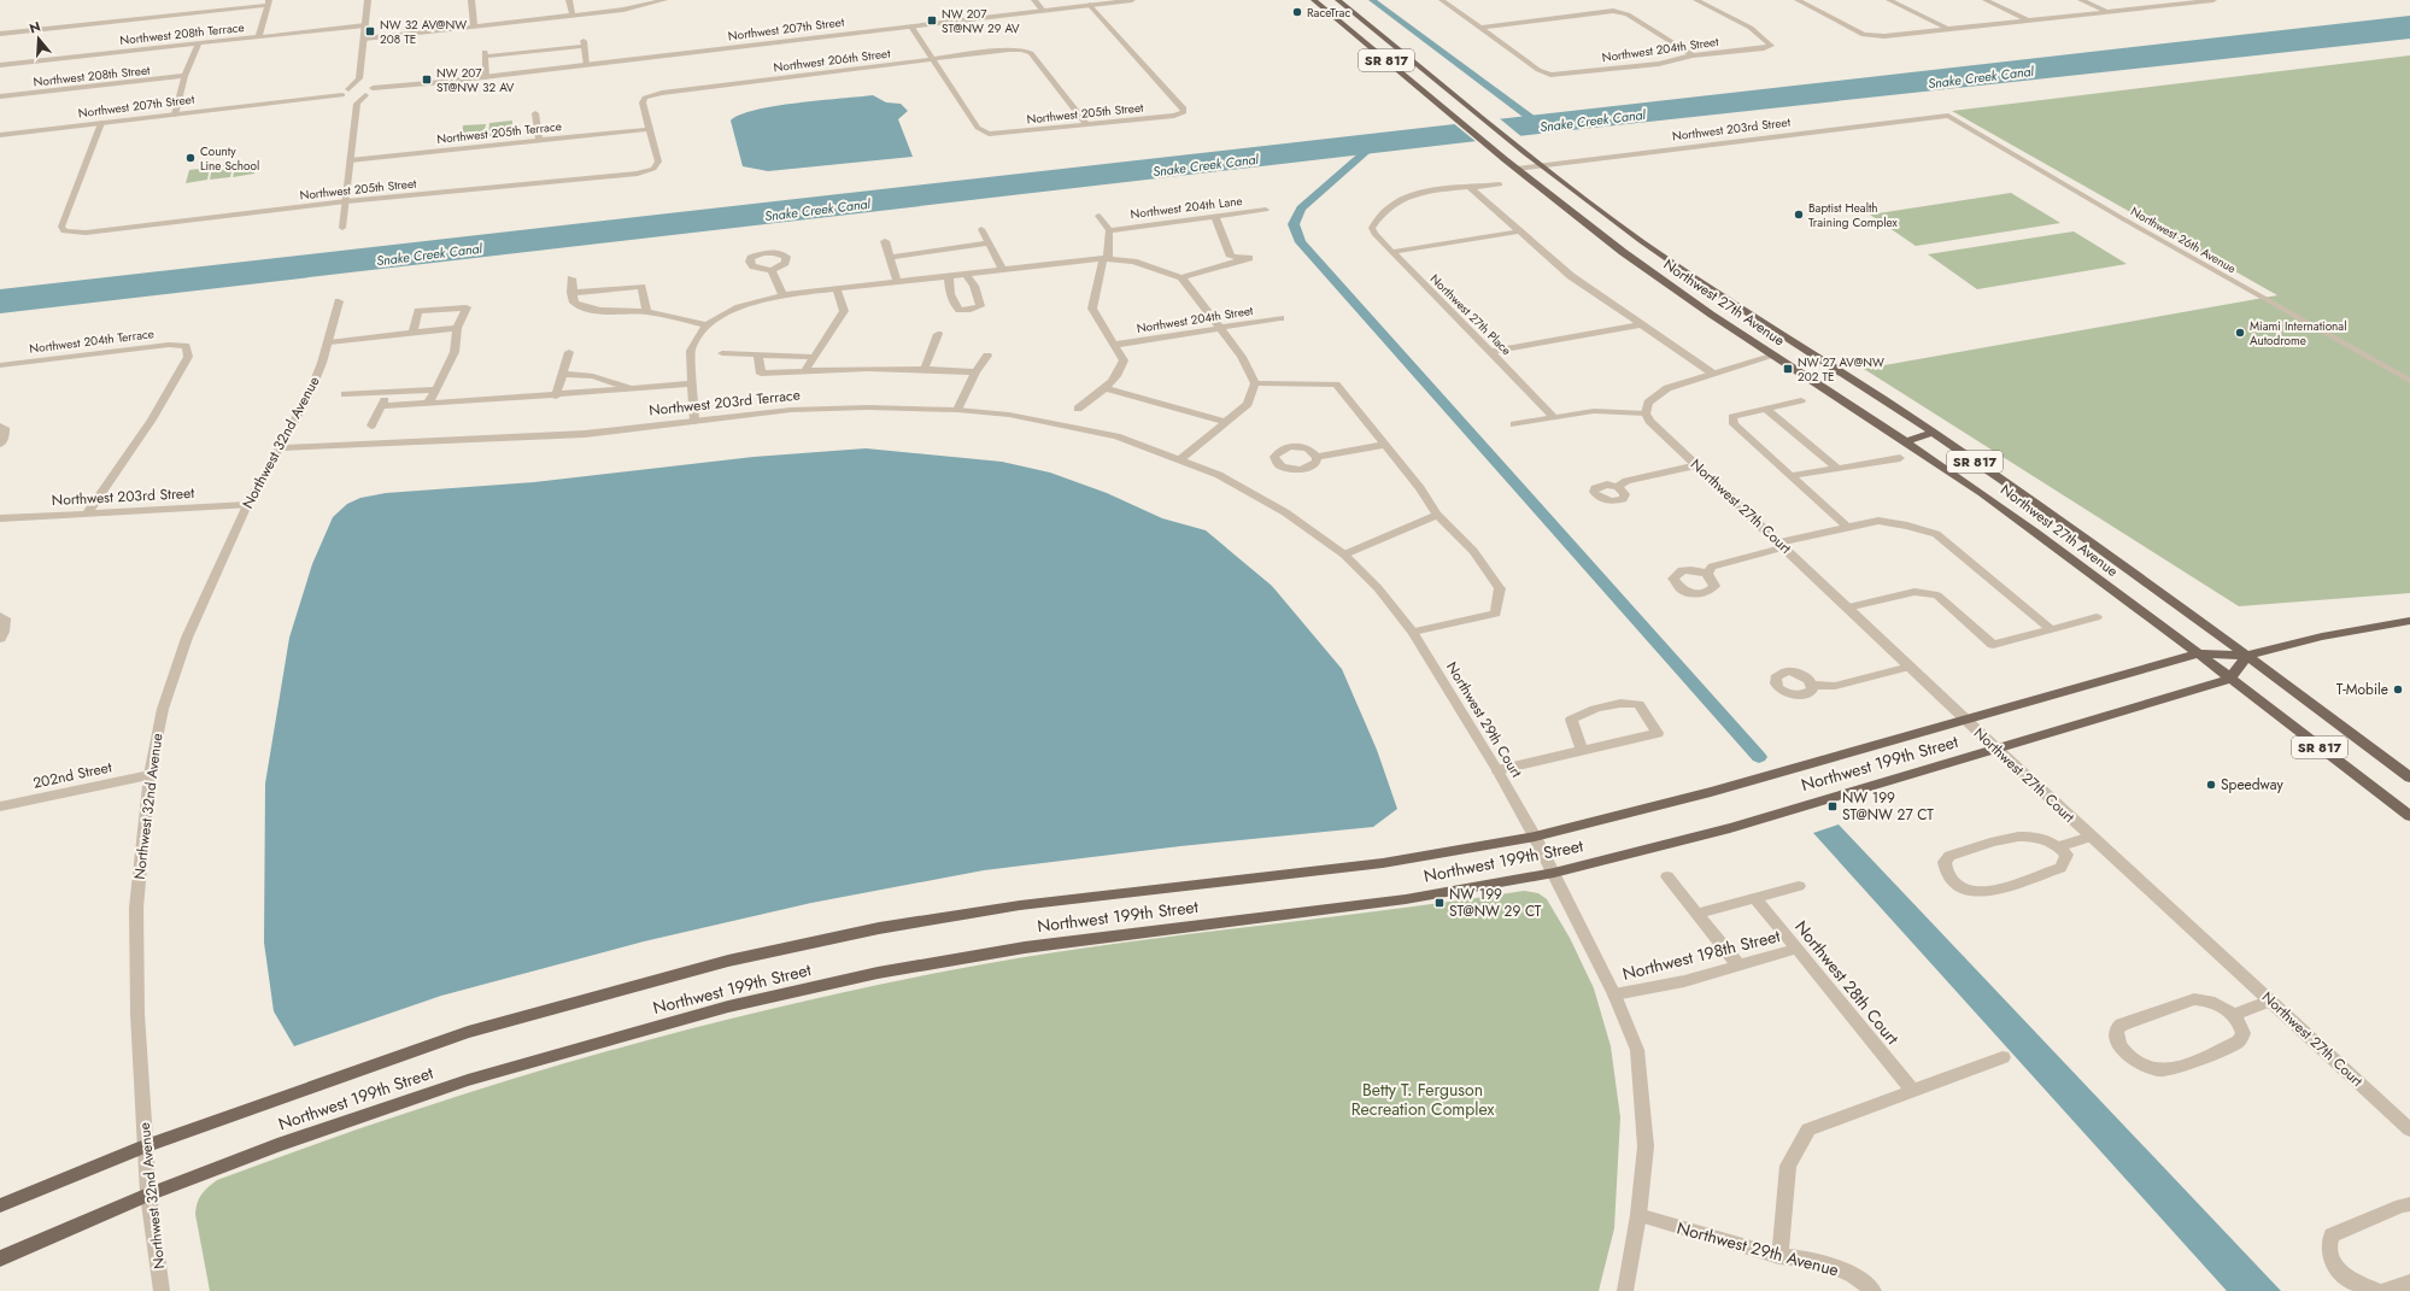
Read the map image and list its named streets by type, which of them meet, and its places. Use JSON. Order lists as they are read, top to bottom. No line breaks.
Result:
{"streets":{"main road":["SR 817","Northwest 27th Avenue","Northwest 199th Street"],"street":["Northwest 207th Street","Northwest 208th Terrace","Northwest 204th Street","Northwest 206th Street","Northwest 208th Street","Northwest 205th Street","Northwest 203rd Street","Northwest 205th Terrace","Northwest 204th Lane","Northwest 26th Avenue","Northwest 27th Place","Northwest 204th Terrace","Northwest 203rd Terrace","Northwest 32nd Avenue","Northwest 27th Court","Northwest 29th Court","202nd Street","Northwest 198th Street","Northwest 28th Court","Northwest 29th Avenue"]},"crossings":[["Northwest 207th Street","Northwest 205th Street"],["Northwest 206th Street","Northwest 205th Street"],["Northwest 206th Street","Northwest 205th Terrace"],["Northwest 205th Street","Northwest 205th Terrace"],["Northwest 203rd Street","Northwest 26th Avenue"],["Northwest 203rd Street","Northwest 27th Avenue"],["Northwest 203rd Street","Northwest 204th Terrace"],["Northwest 203rd Street","Northwest 32nd Avenue"],["Northwest 27th Avenue","Northwest 199th Street"],["Northwest 203rd Terrace","Northwest 32nd Avenue"],["Northwest 203rd Terrace","Northwest 29th Court"],["Northwest 32nd Avenue","Northwest 199th Street"],["Northwest 32nd Avenue","202nd Street"],["Northwest 27th Court","Northwest 199th Street"],["Northwest 29th Court","Northwest 199th Street"],["Northwest 29th Court","Northwest 198th Street"],["Northwest 29th Court","Northwest 29th Avenue"],["Northwest 198th Street","Northwest 28th Court"]],"water":["Snake Creek Canal"],"parks":["Betty T. Ferguson Recreation Complex"],"places":{"other":["RaceTrac","County Line School","Baptist Health Training Complex","Miami International Autodrome","T-Mobile","Speedway"],"transit":["NW 207 ST@NW 29 AV","NW 32 AV@NW 208 TE","NW 207 ST@NW 32 AV","NW 27 AV@NW 202 TE","NW 199 ST@NW 27 CT","NW 199 ST@NW 29 CT"]},"north":"top"}
